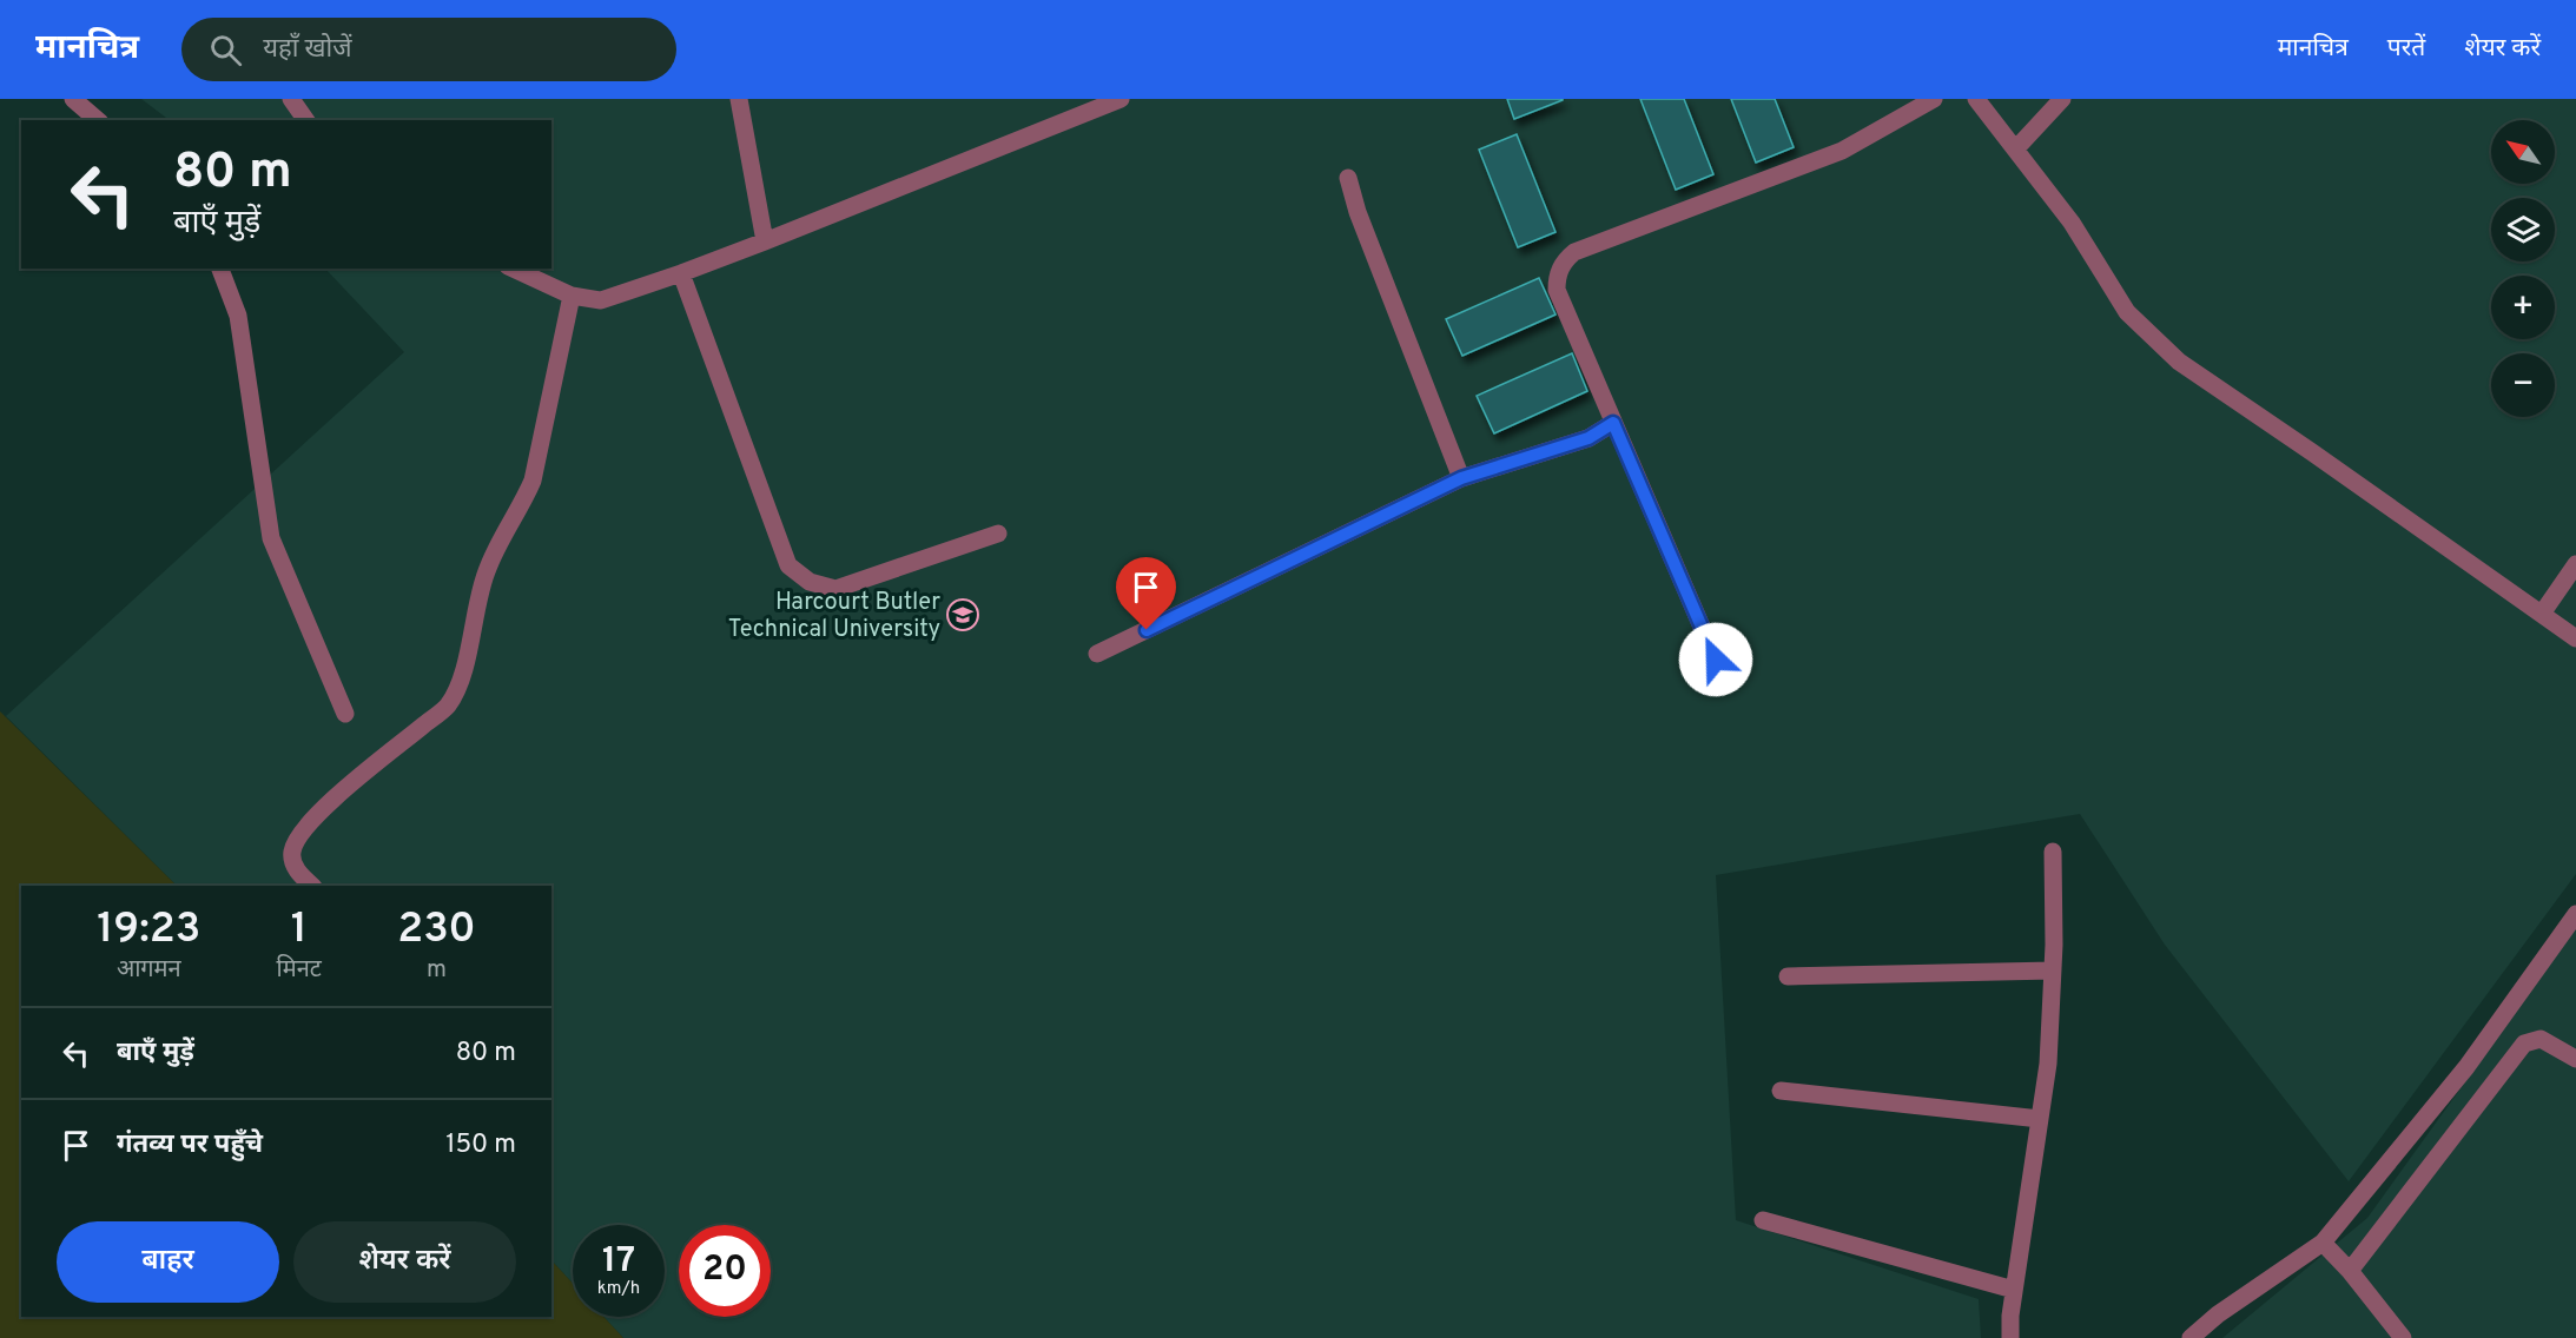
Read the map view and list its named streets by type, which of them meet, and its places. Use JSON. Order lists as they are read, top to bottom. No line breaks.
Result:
{"places":{"school or university":["Harcourt Butler Technical University"]},"north":"top left","page":{"header":"मानचित्र","search":"यहाँ खोजें","nav":["मानचित्र","परतें","शेयर करें"],"map_buttons":["+","−"],"turn":["80 m","बाएँ मुड़ें"],"eta":["19:23","आगमन","1","मिनट","230","m"],"list":[{"name":"बाएँ मुड़ें","value":"80 m"},{"name":"गंतव्य पर पहुँचे","value":"150 m"}],"buttons":["बाहर","शेयर करें"],"speed":"17 km/h","limit":"20"}}
